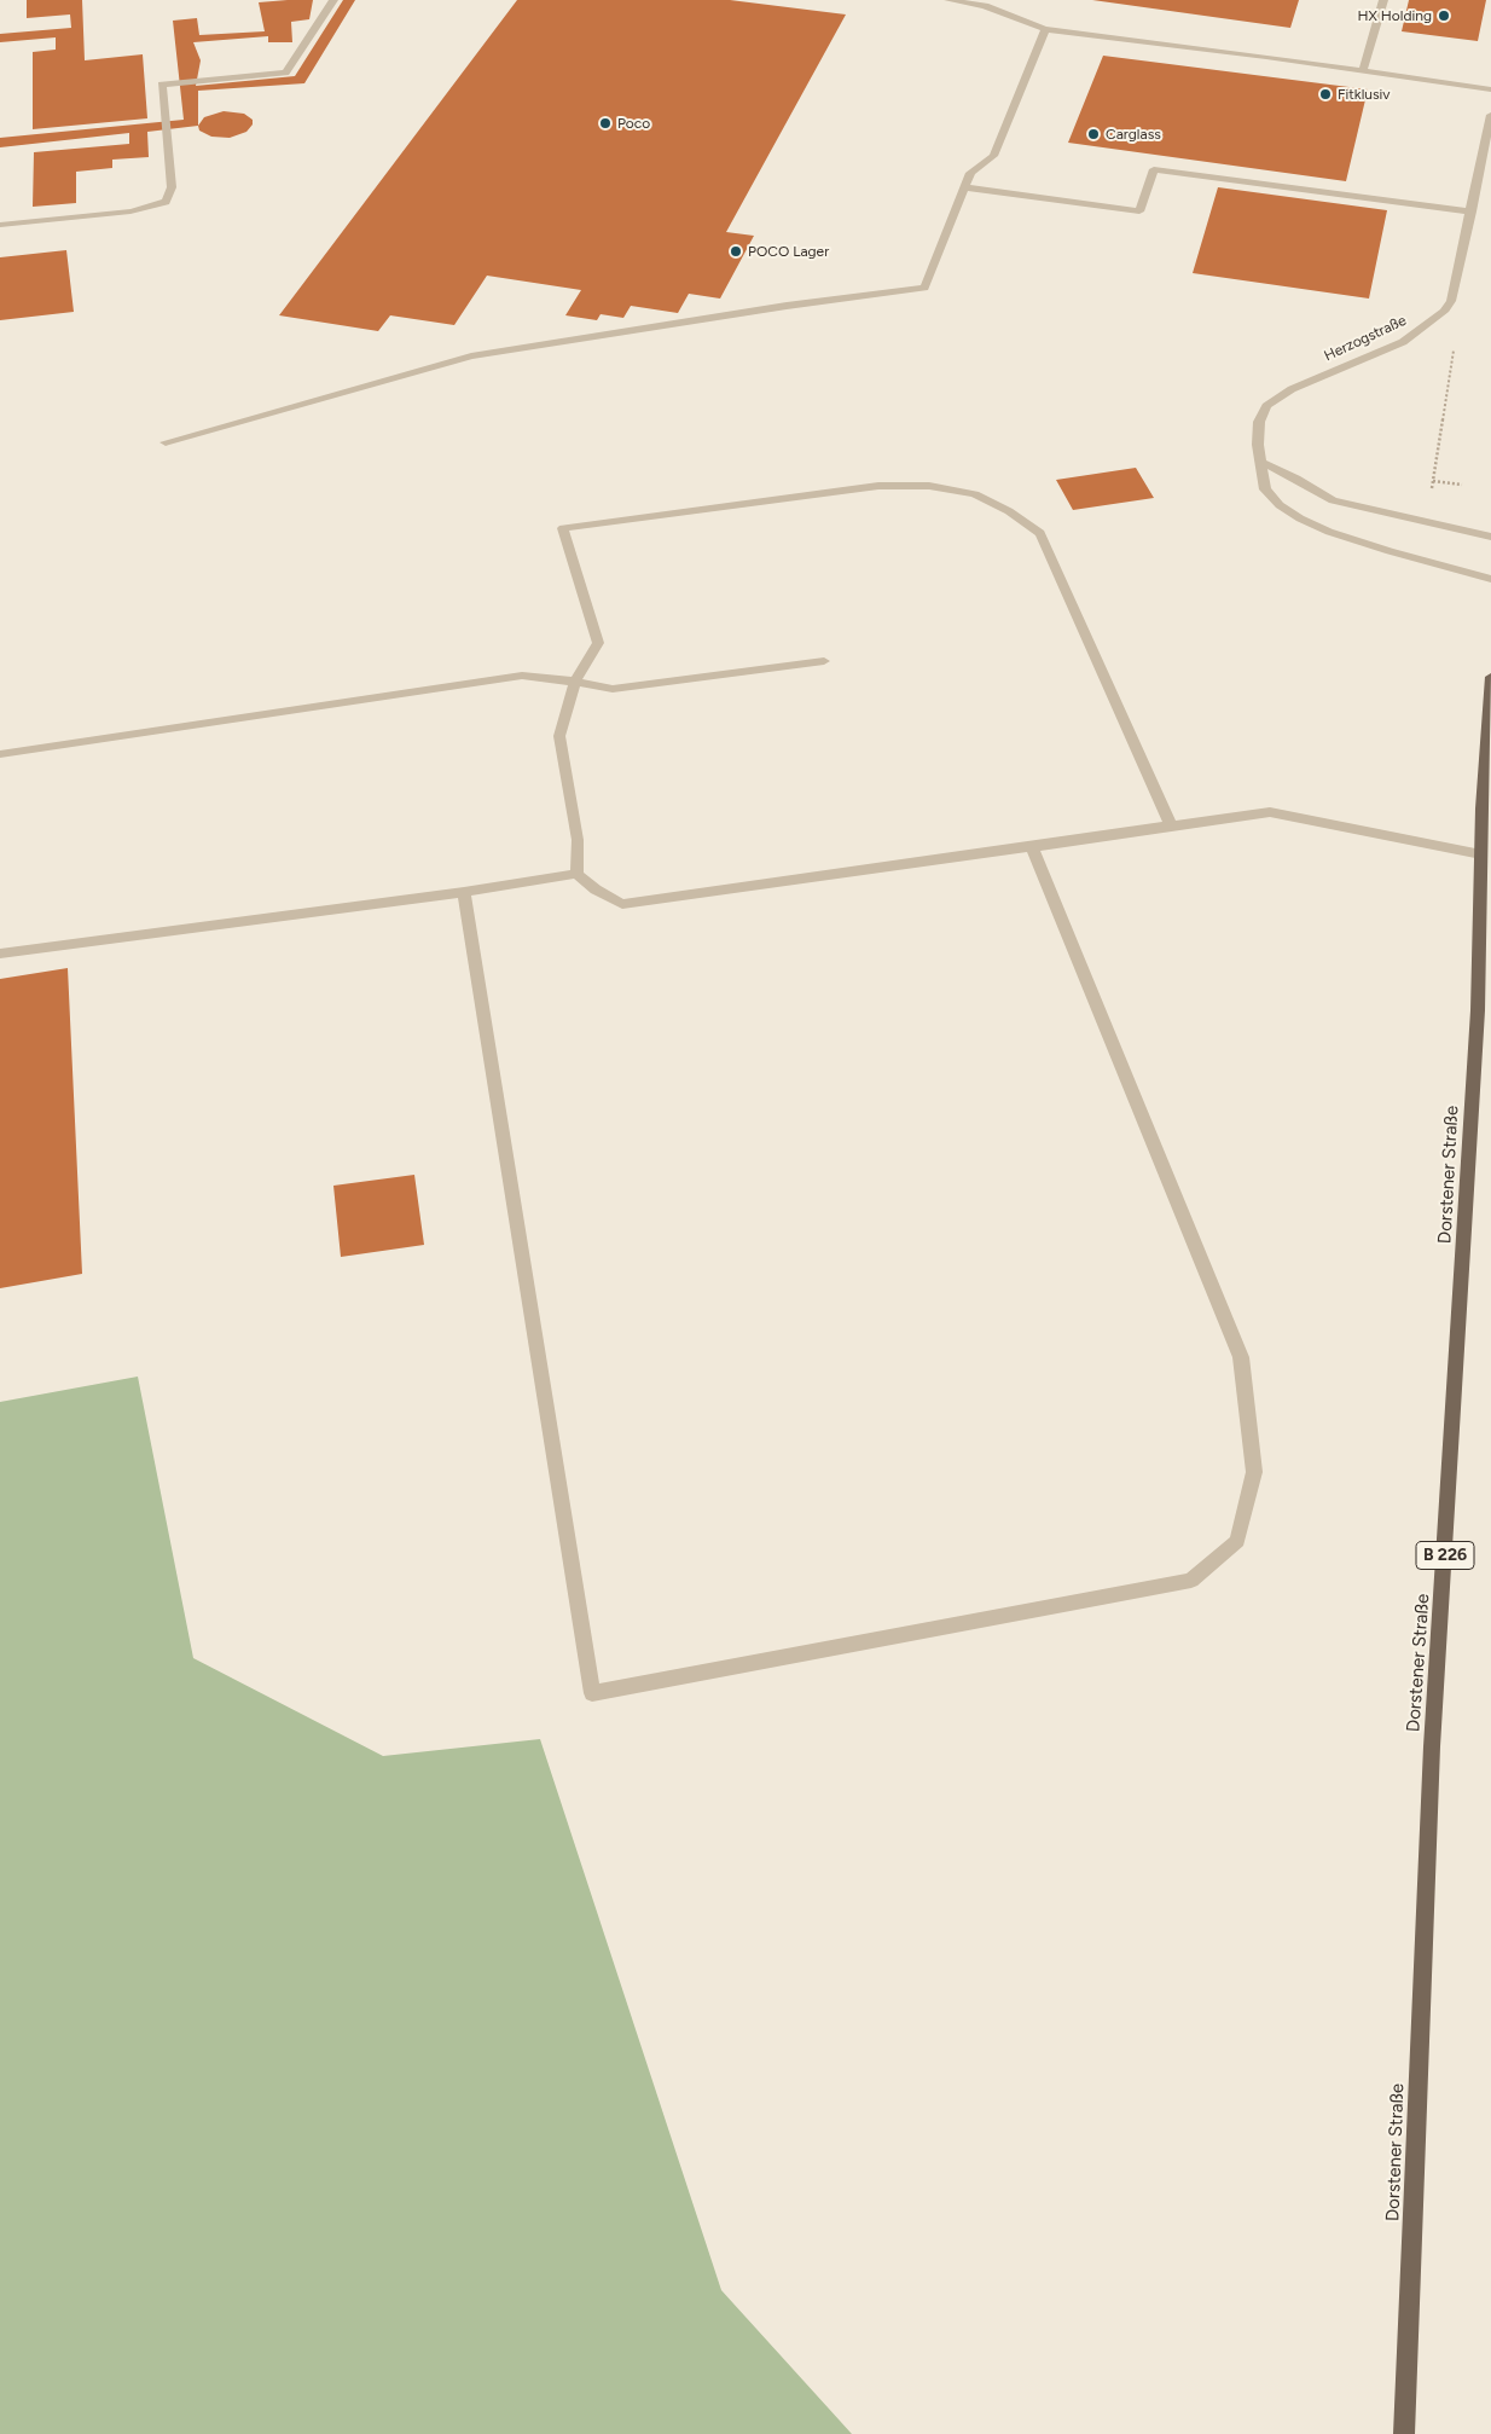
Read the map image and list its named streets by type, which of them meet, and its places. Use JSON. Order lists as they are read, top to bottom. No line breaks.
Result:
{"streets":{"main road":["Dorstener Straße","B 226"],"street":["Herzogstraße"]},"places":["HX Holding","Fitklusiv","Poco","Carglass","POCO Lager"]}
